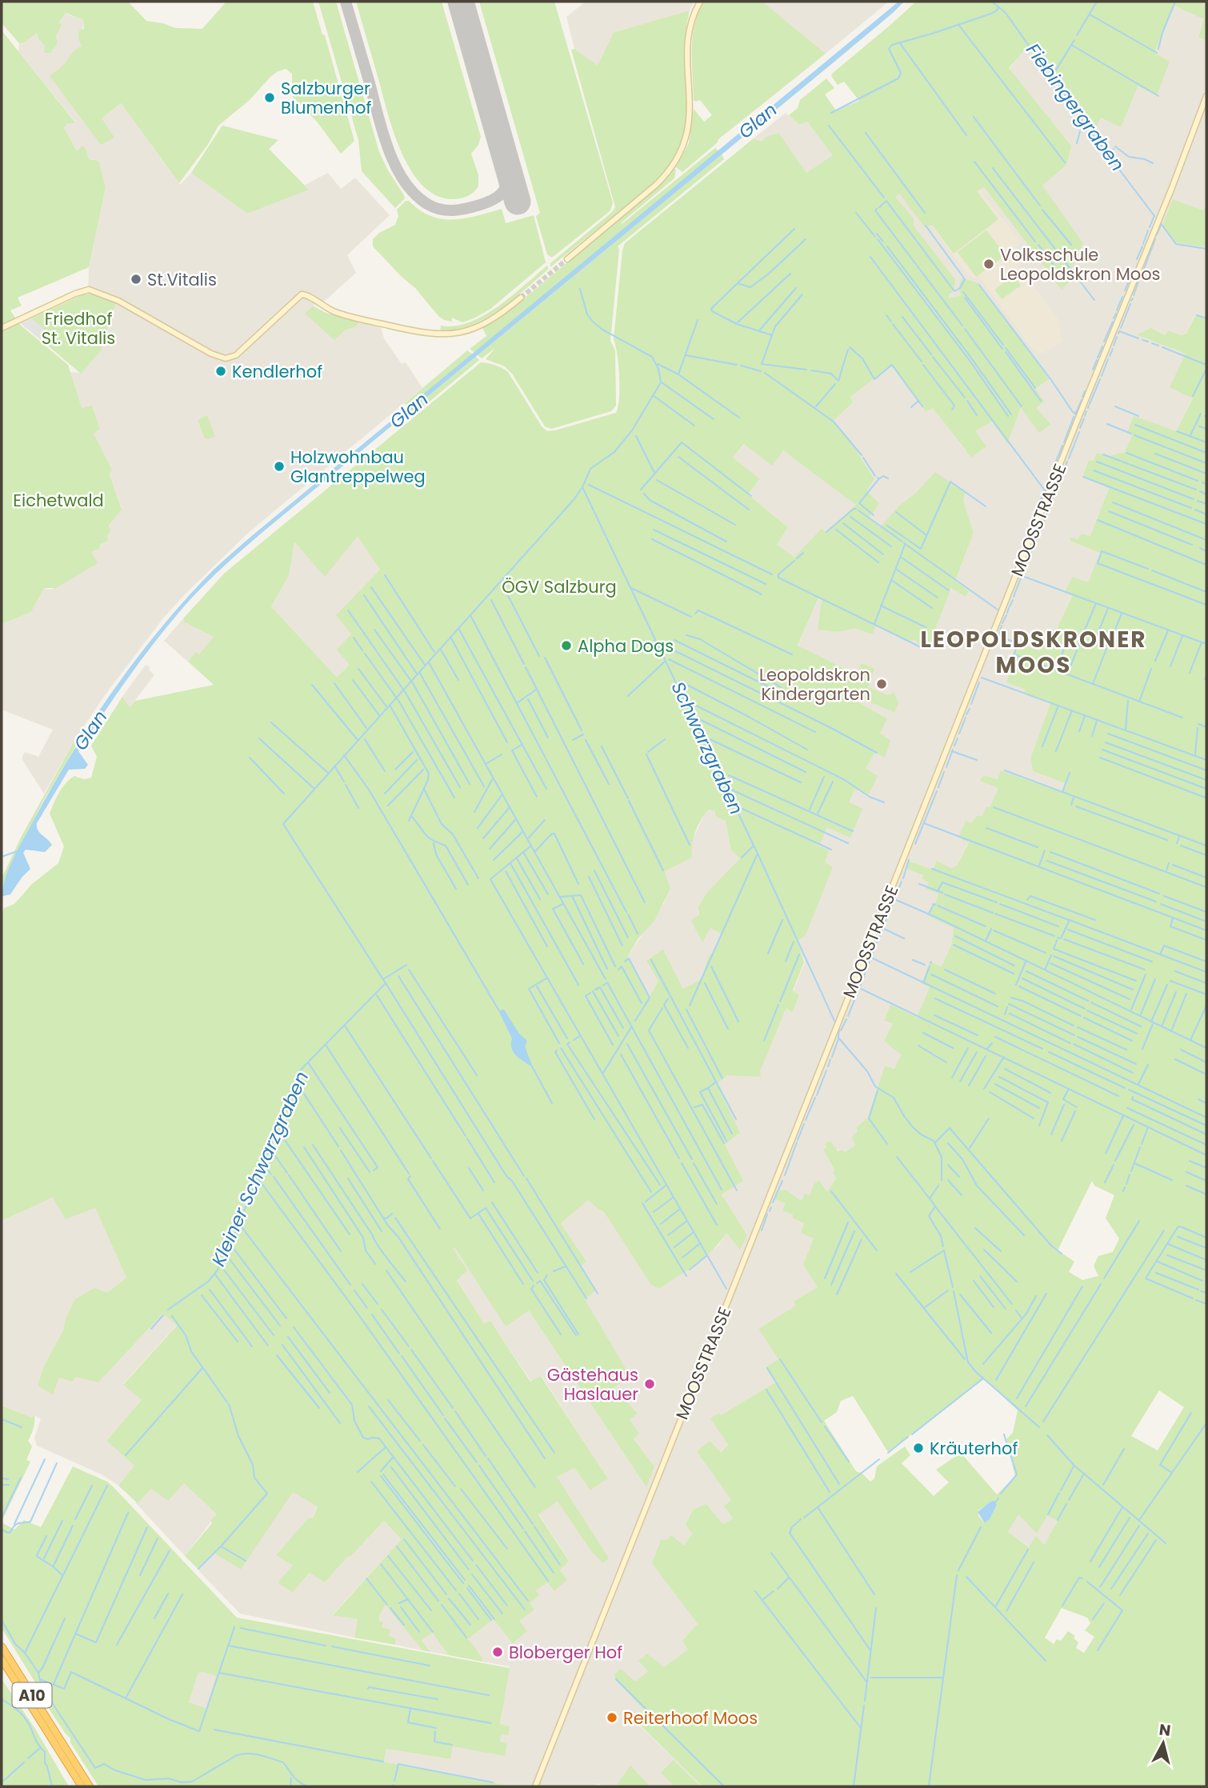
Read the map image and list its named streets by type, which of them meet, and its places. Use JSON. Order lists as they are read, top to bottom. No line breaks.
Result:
{"streets":{"highway":["A10"],"street":["MOOSSTRASSE"]},"districts":["LEOPOLDSKRONER MOOS"],"water":["Fiebingergraben","Glan","Schwarzgraben","Kleiner Schwarzgraben"],"parks":["Friedhof St. Vitalis","Eichetwald","ÖGV Salzburg"],"places":["Salzburger Blumenhof","Volksschule Leopoldskron Moos","St.Vitalis","Kendlerhof","Holzwohnbau Glantreppelweg","Alpha Dogs","Leopoldskron Kindergarten","Gästehaus Haslauer","Kräuterhof","Bloberger Hof","Reiterhoof Moos"],"north":"top"}
